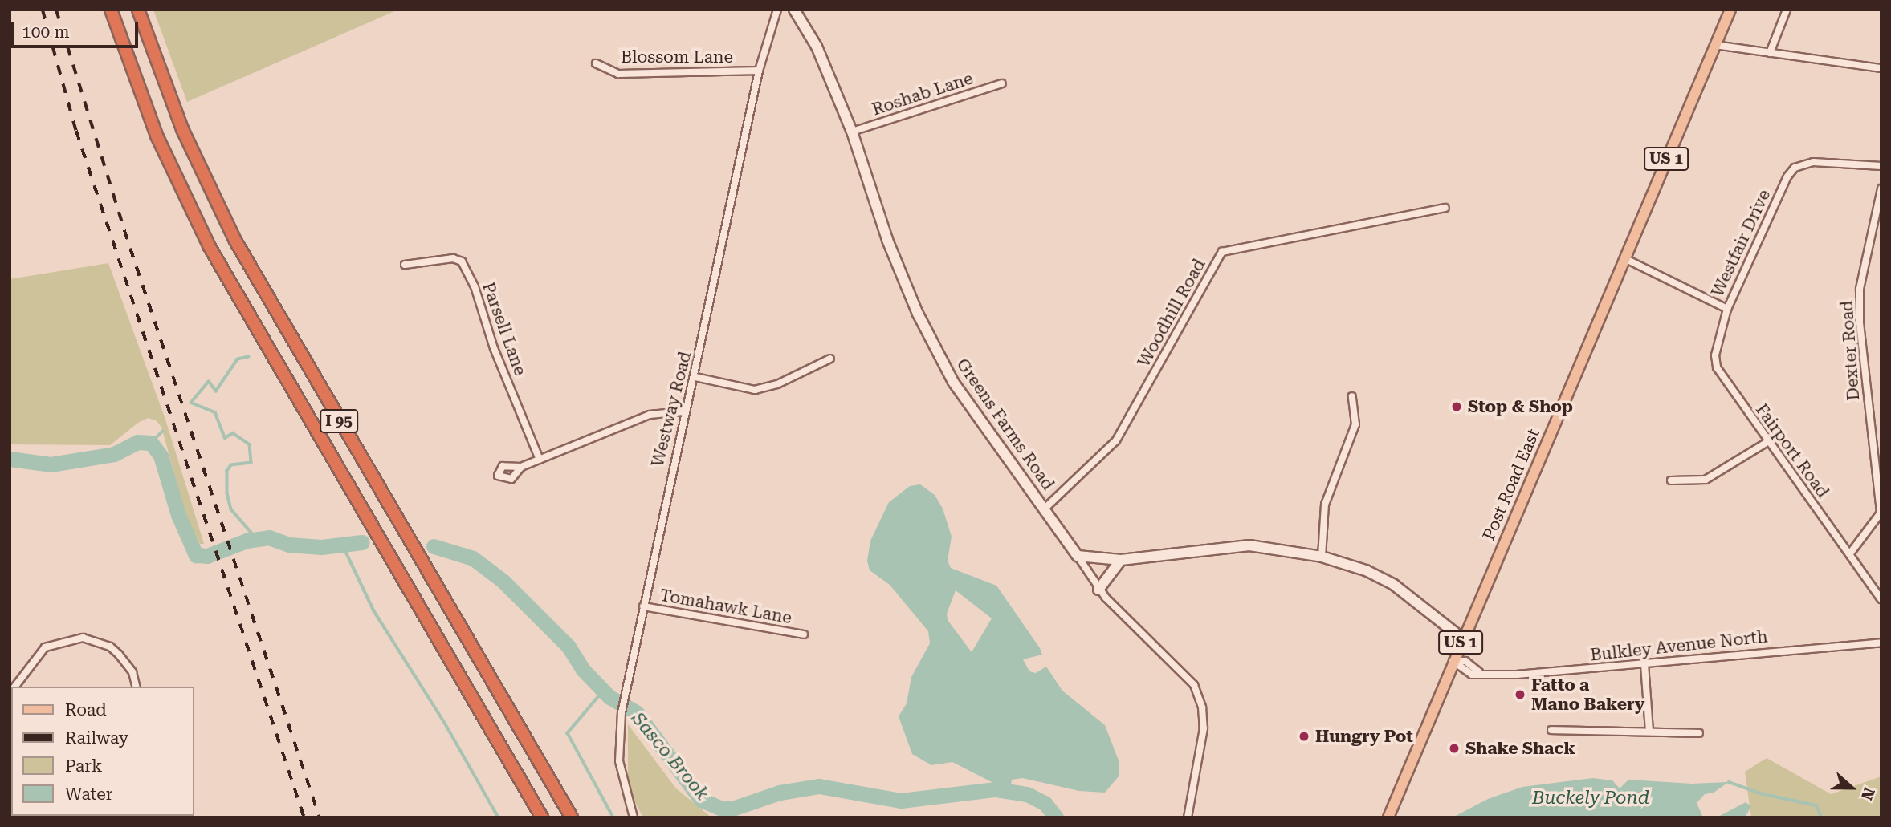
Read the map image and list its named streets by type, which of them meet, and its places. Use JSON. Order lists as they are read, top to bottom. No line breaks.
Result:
{"streets":{"highway":["I 95"],"main road":["US 1","Post Road East"],"street":["Blossom Lane","Roshab Lane","Westfair Drive","Woodhill Road","Parsell Lane","Dexter Road","Westway Road","Greens Farms Road","Fairport Road","Tomahawk Lane","Bulkley Avenue North"]},"crossings":[["Blossom Lane","Westway Road"],["Roshab Lane","Greens Farms Road"],["Westfair Drive","Fairport Road"],["Westfair Drive","Post Road East"],["Woodhill Road","Greens Farms Road"],["Westway Road","Tomahawk Lane"],["Post Road East","Bulkley Avenue North"]],"water":["Sasco Brook","Buckely Pond"],"places":["Stop & Shop","Fatto a Mano Bakery","Hungry Pot","Shake Shack"],"legend":["Road","Railway","Park","Water"],"scale_bar":"100 m","north":"right"}
